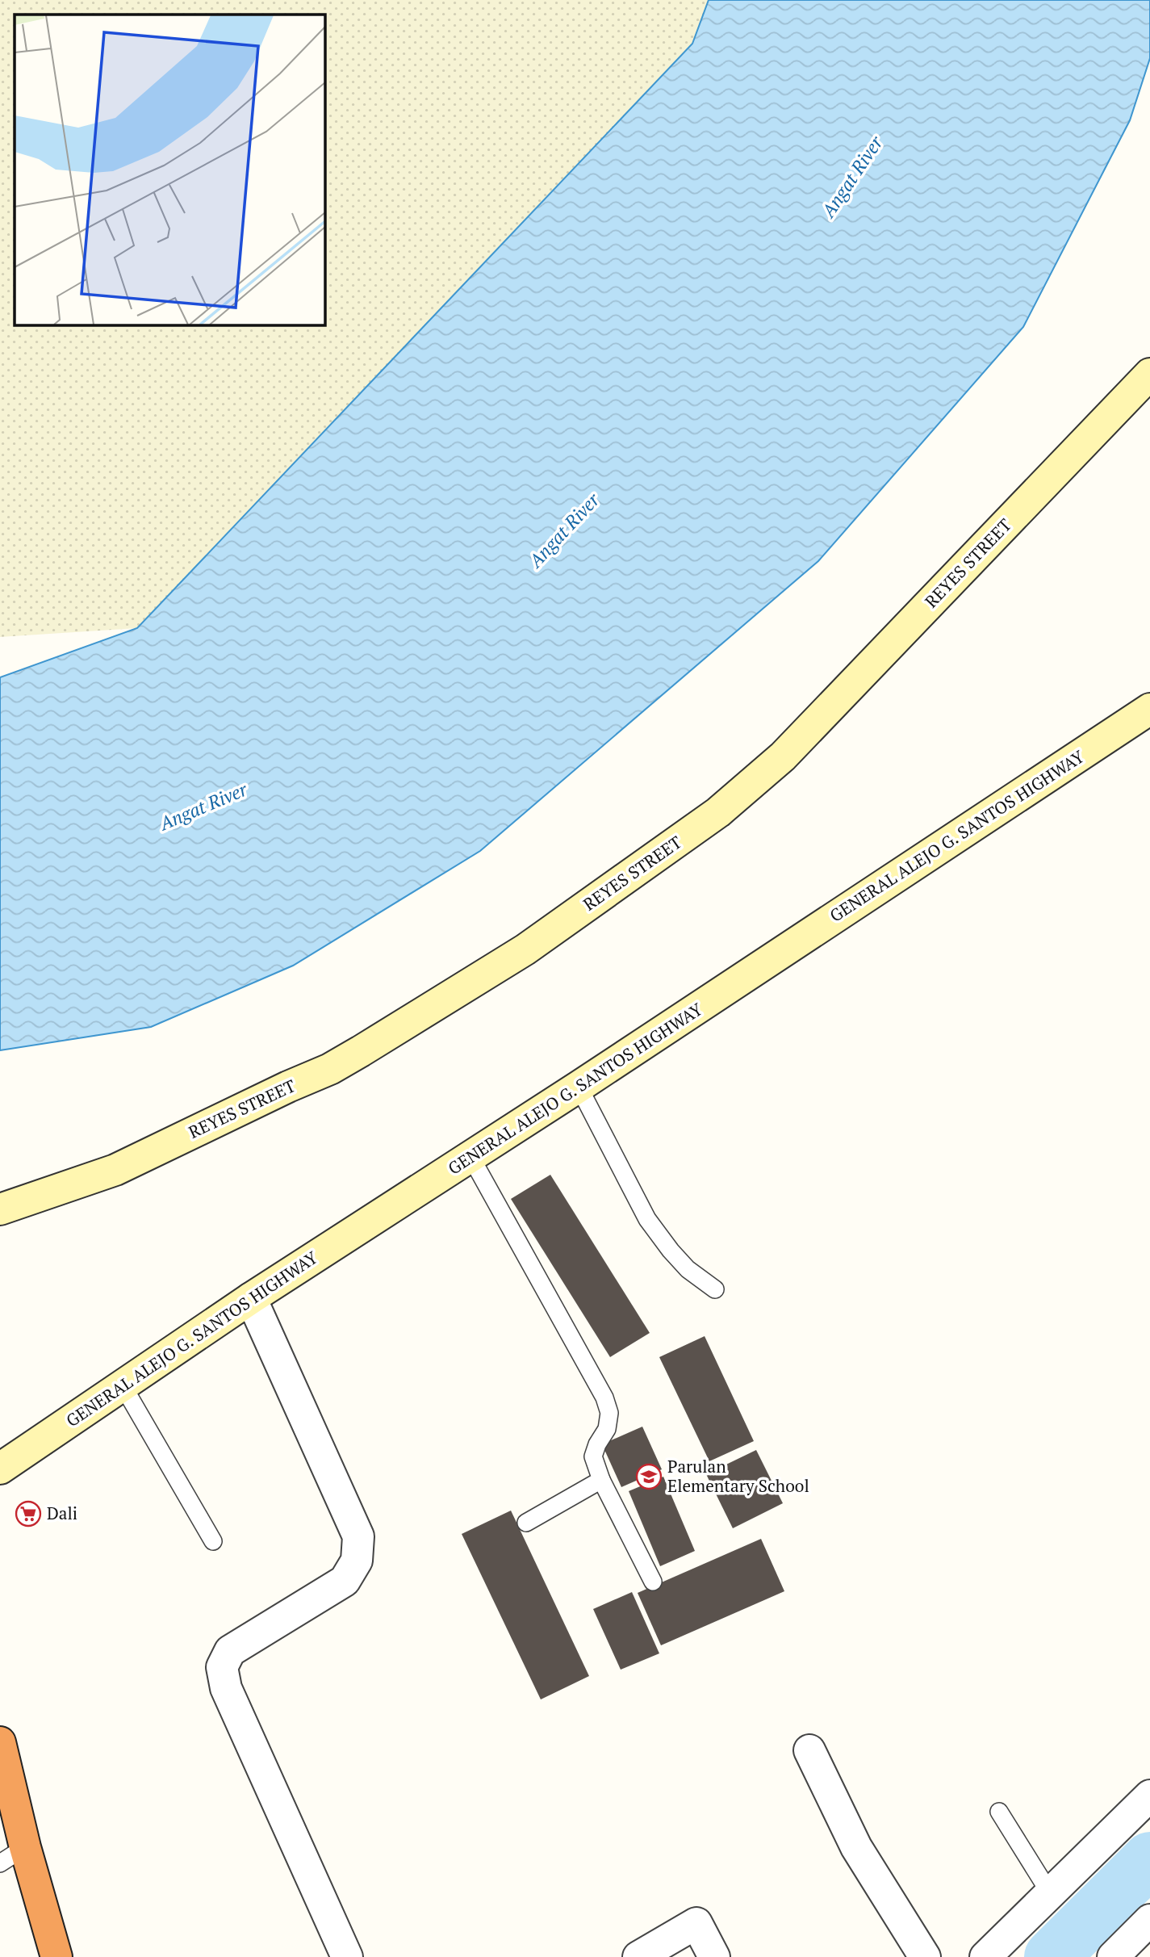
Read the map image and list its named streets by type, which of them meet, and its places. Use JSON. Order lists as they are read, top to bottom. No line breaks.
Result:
{"streets":{"street":["REYES STREET","GENERAL ALEJO G. SANTOS HIGHWAY"]},"water":["Angat River"],"places":{"school or university":["Parulan Elementary School"],"supermarket":["Dali"]}}
